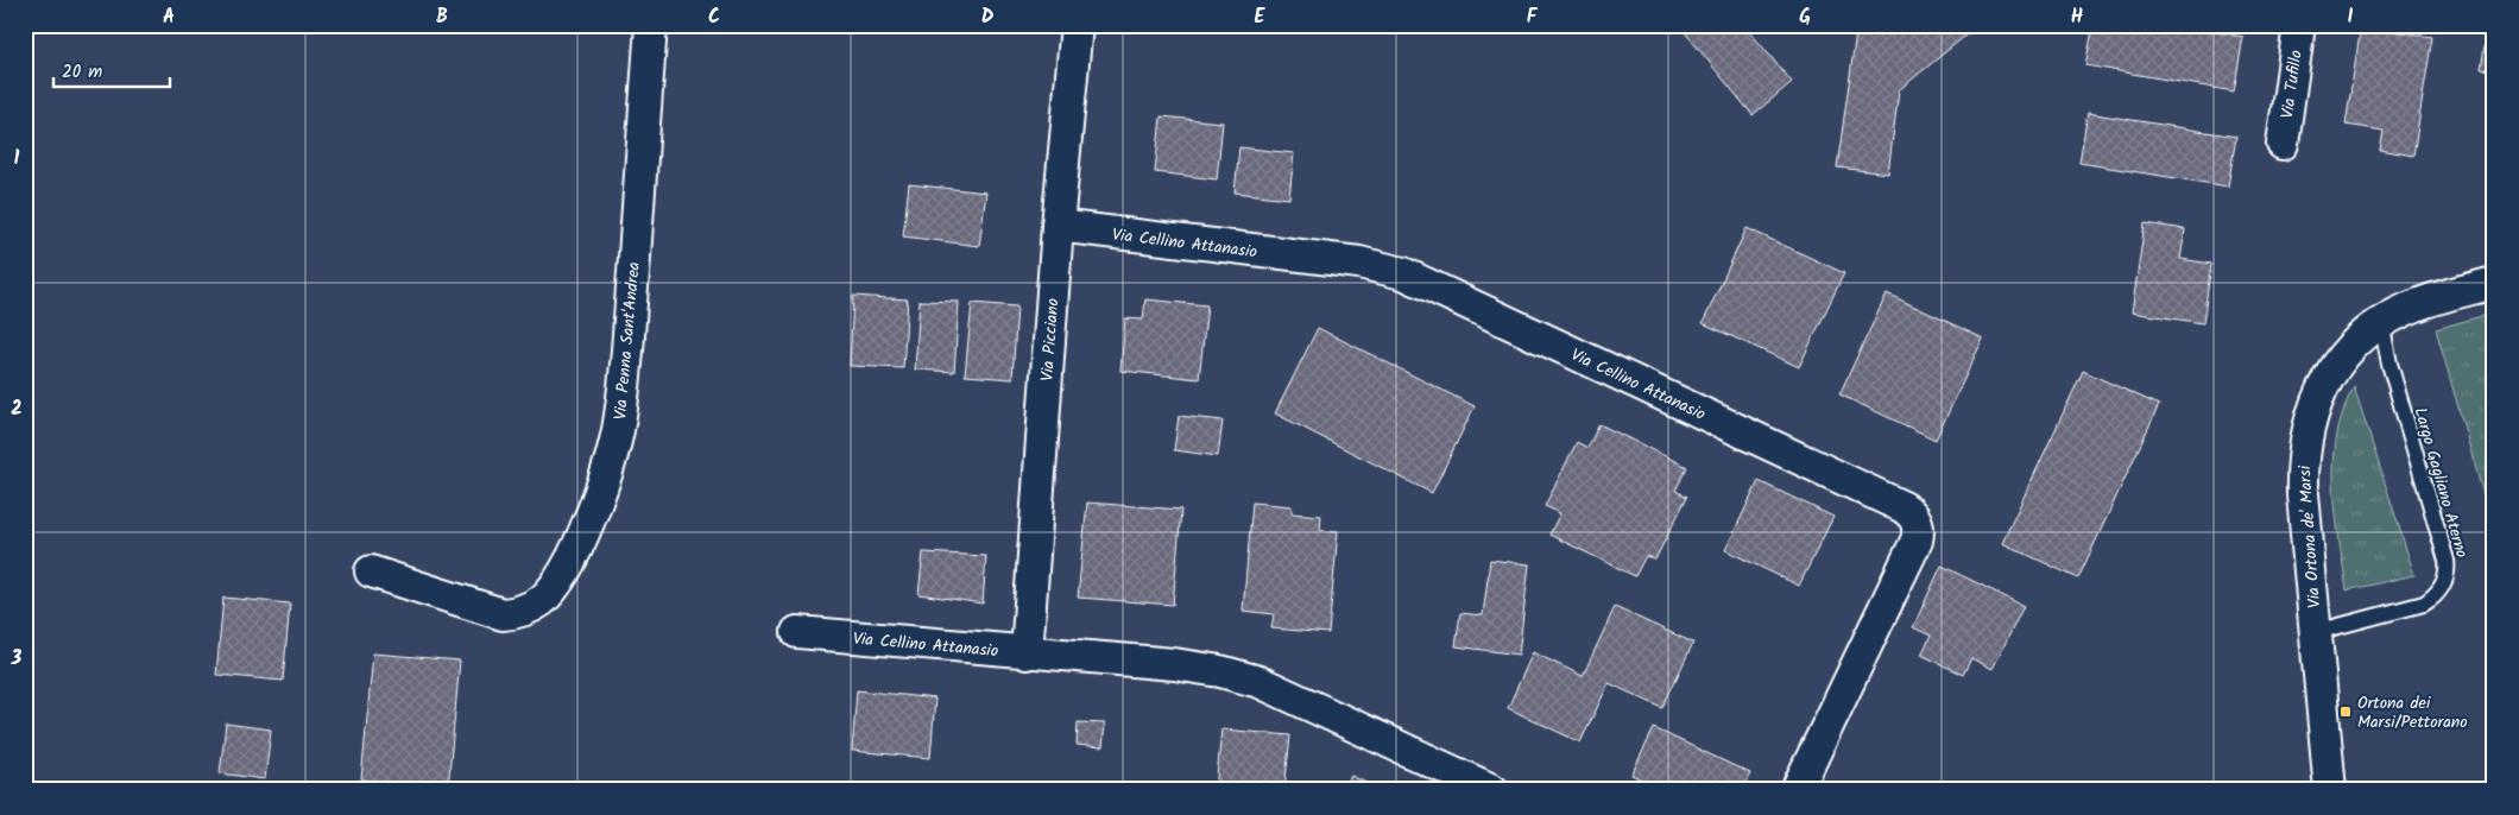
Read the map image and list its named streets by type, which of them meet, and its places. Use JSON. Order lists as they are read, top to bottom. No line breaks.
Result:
{"streets":{"street":["Via Tufillo","Via Cellino Attanasio","Via Picciano","Via Penna Sant'Andrea","Via Ortona de' Marsi"],"lane":["Largo Gagliano Aterno"]},"crossings":[["Via Cellino Attanasio","Via Picciano"],["Largo Gagliano Aterno","Via Ortona de' Marsi"]],"places":{"transit":["Ortona dei Marsi/Pettorano"]},"scale_bar":"20 m","grid":{"columns":["A","B","C","D","E","F","G","H","I"],"rows":["1","2","3"]}}
